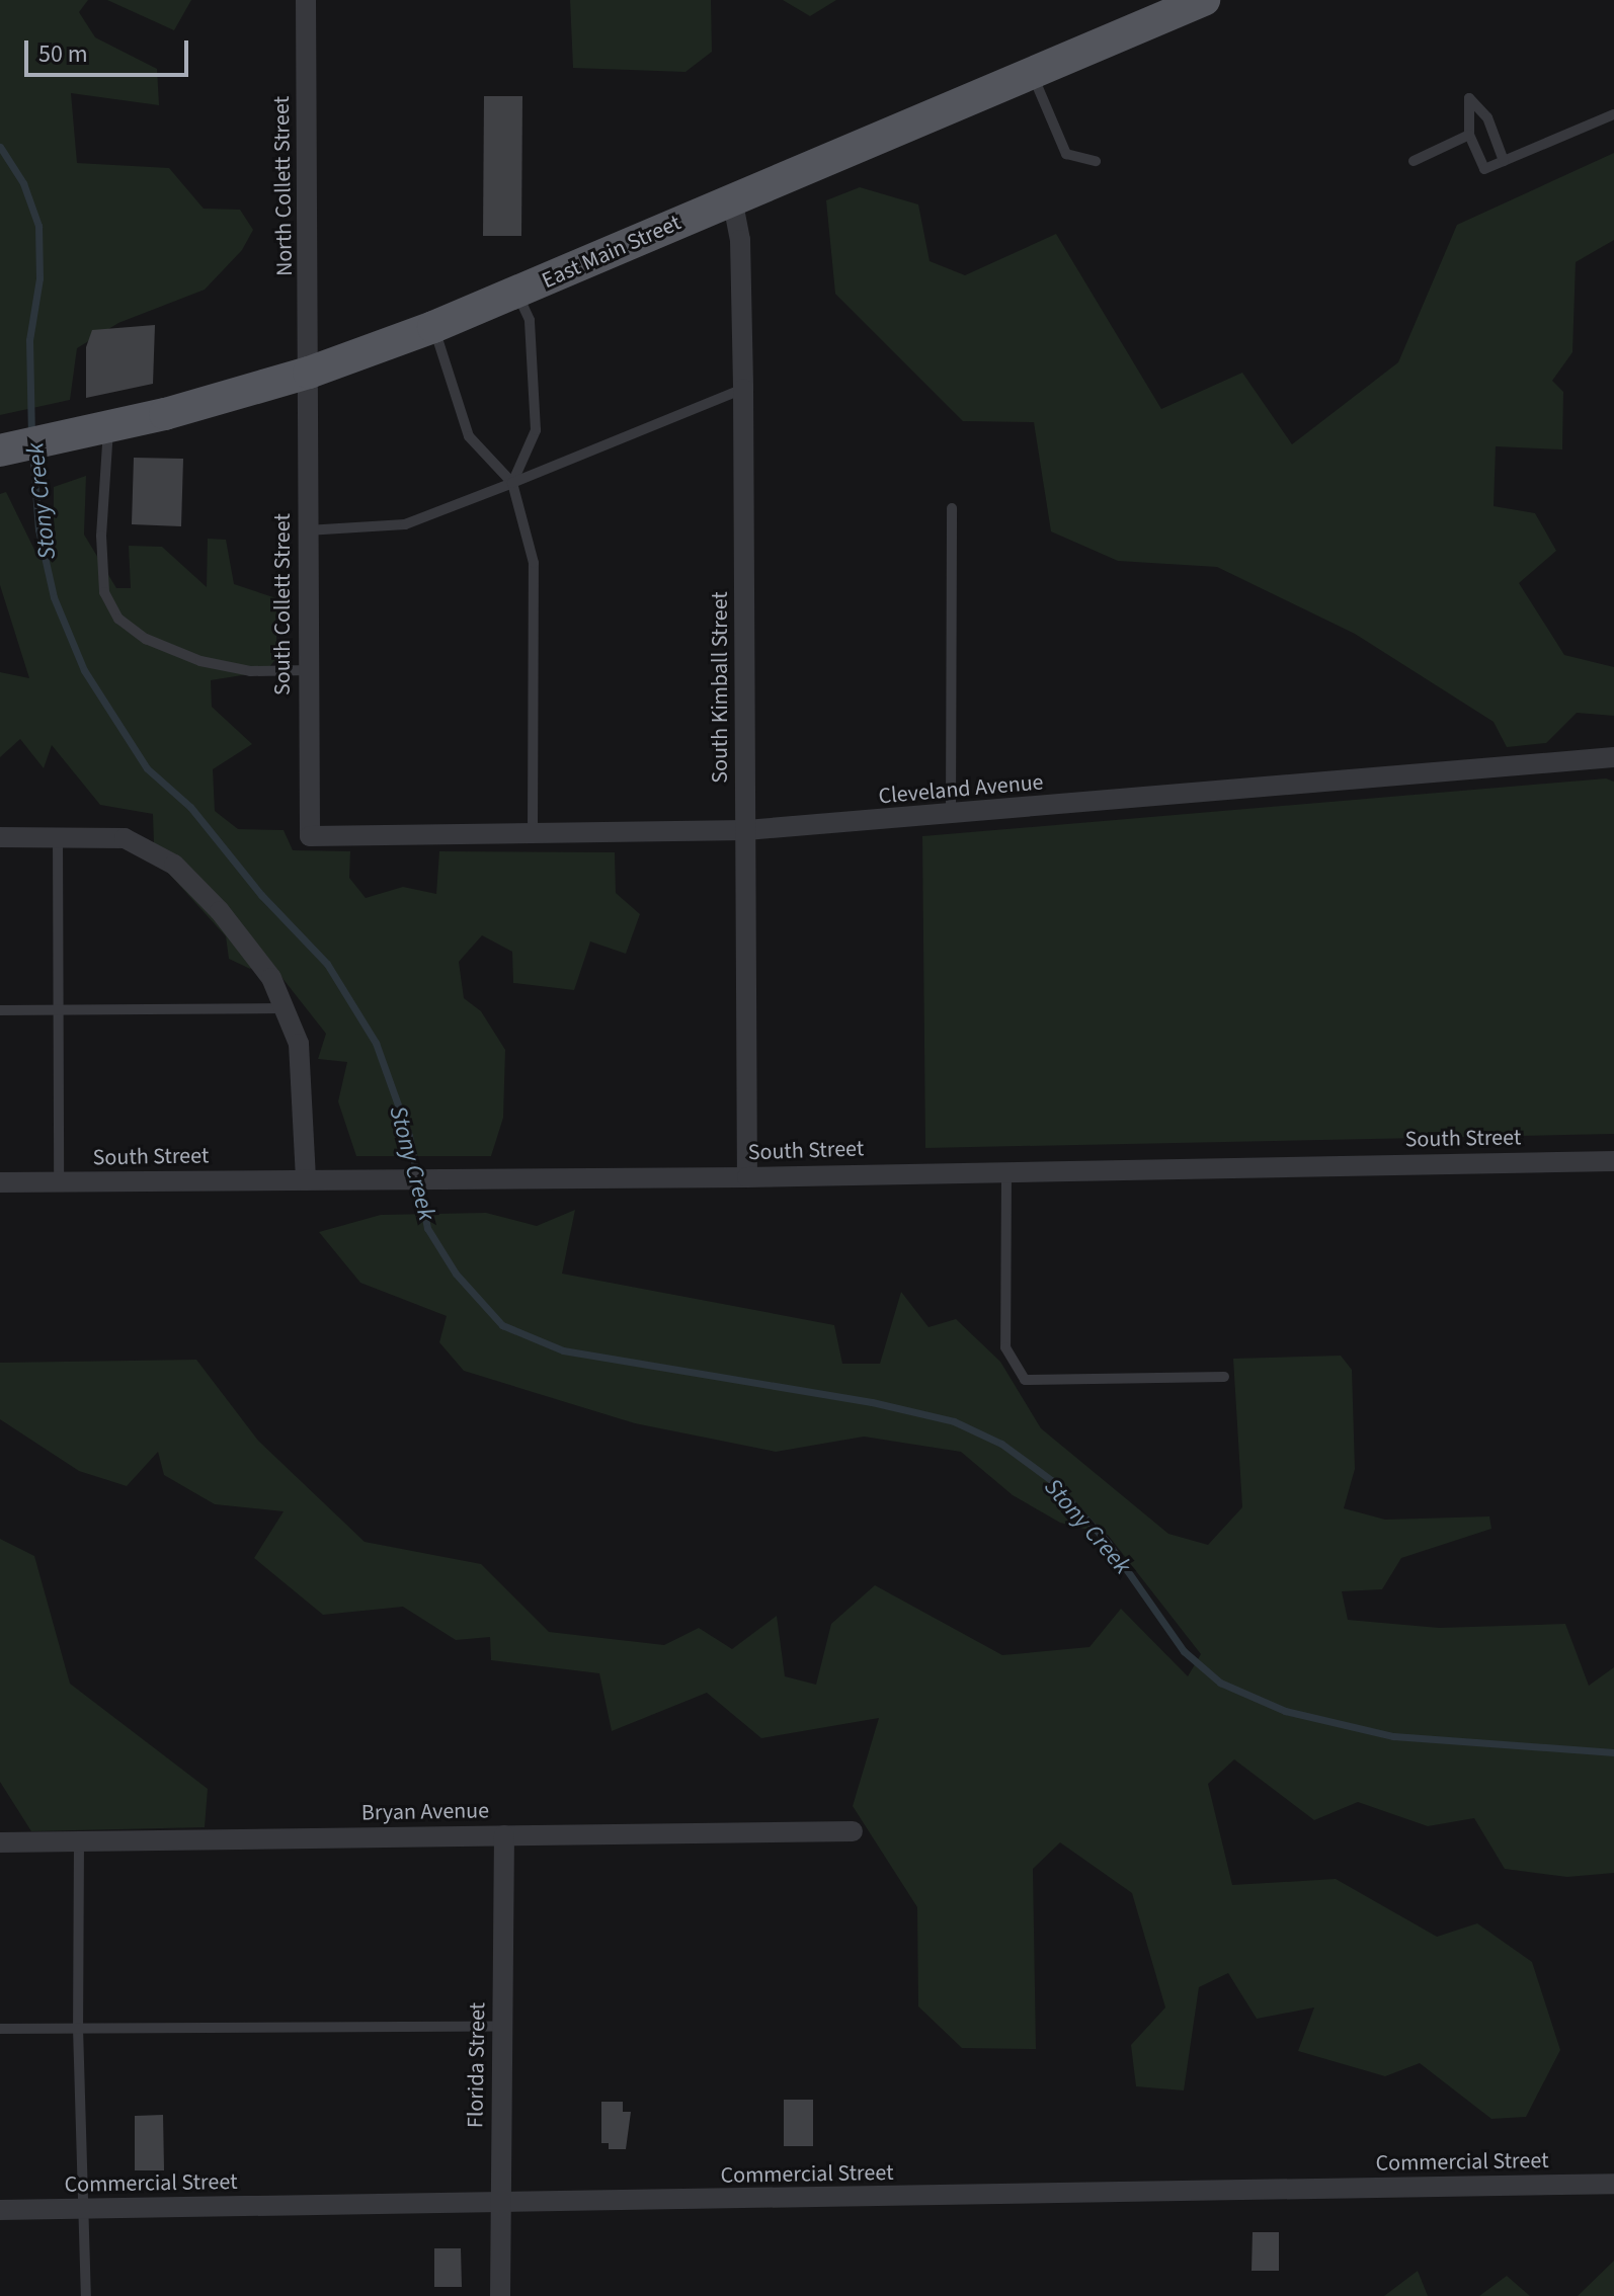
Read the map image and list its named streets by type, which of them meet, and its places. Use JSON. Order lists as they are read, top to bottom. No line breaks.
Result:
{"streets":{"main road":["East Main Street"],"street":["North Collett Street","South Collett Street","South Kimball Street","Cleveland Avenue","South Street","Bryan Avenue","Florida Street","Commercial Street"]},"crossings":[["North Collett Street","East Main Street"],["North Collett Street","South Collett Street"],["East Main Street","South Collett Street"],["East Main Street","South Kimball Street"],["South Collett Street","Cleveland Avenue"],["South Kimball Street","Cleveland Avenue"],["South Kimball Street","South Street"],["Bryan Avenue","Florida Street"],["Florida Street","Commercial Street"]],"water":["Stony Creek"],"scale_bar":"50 m"}
